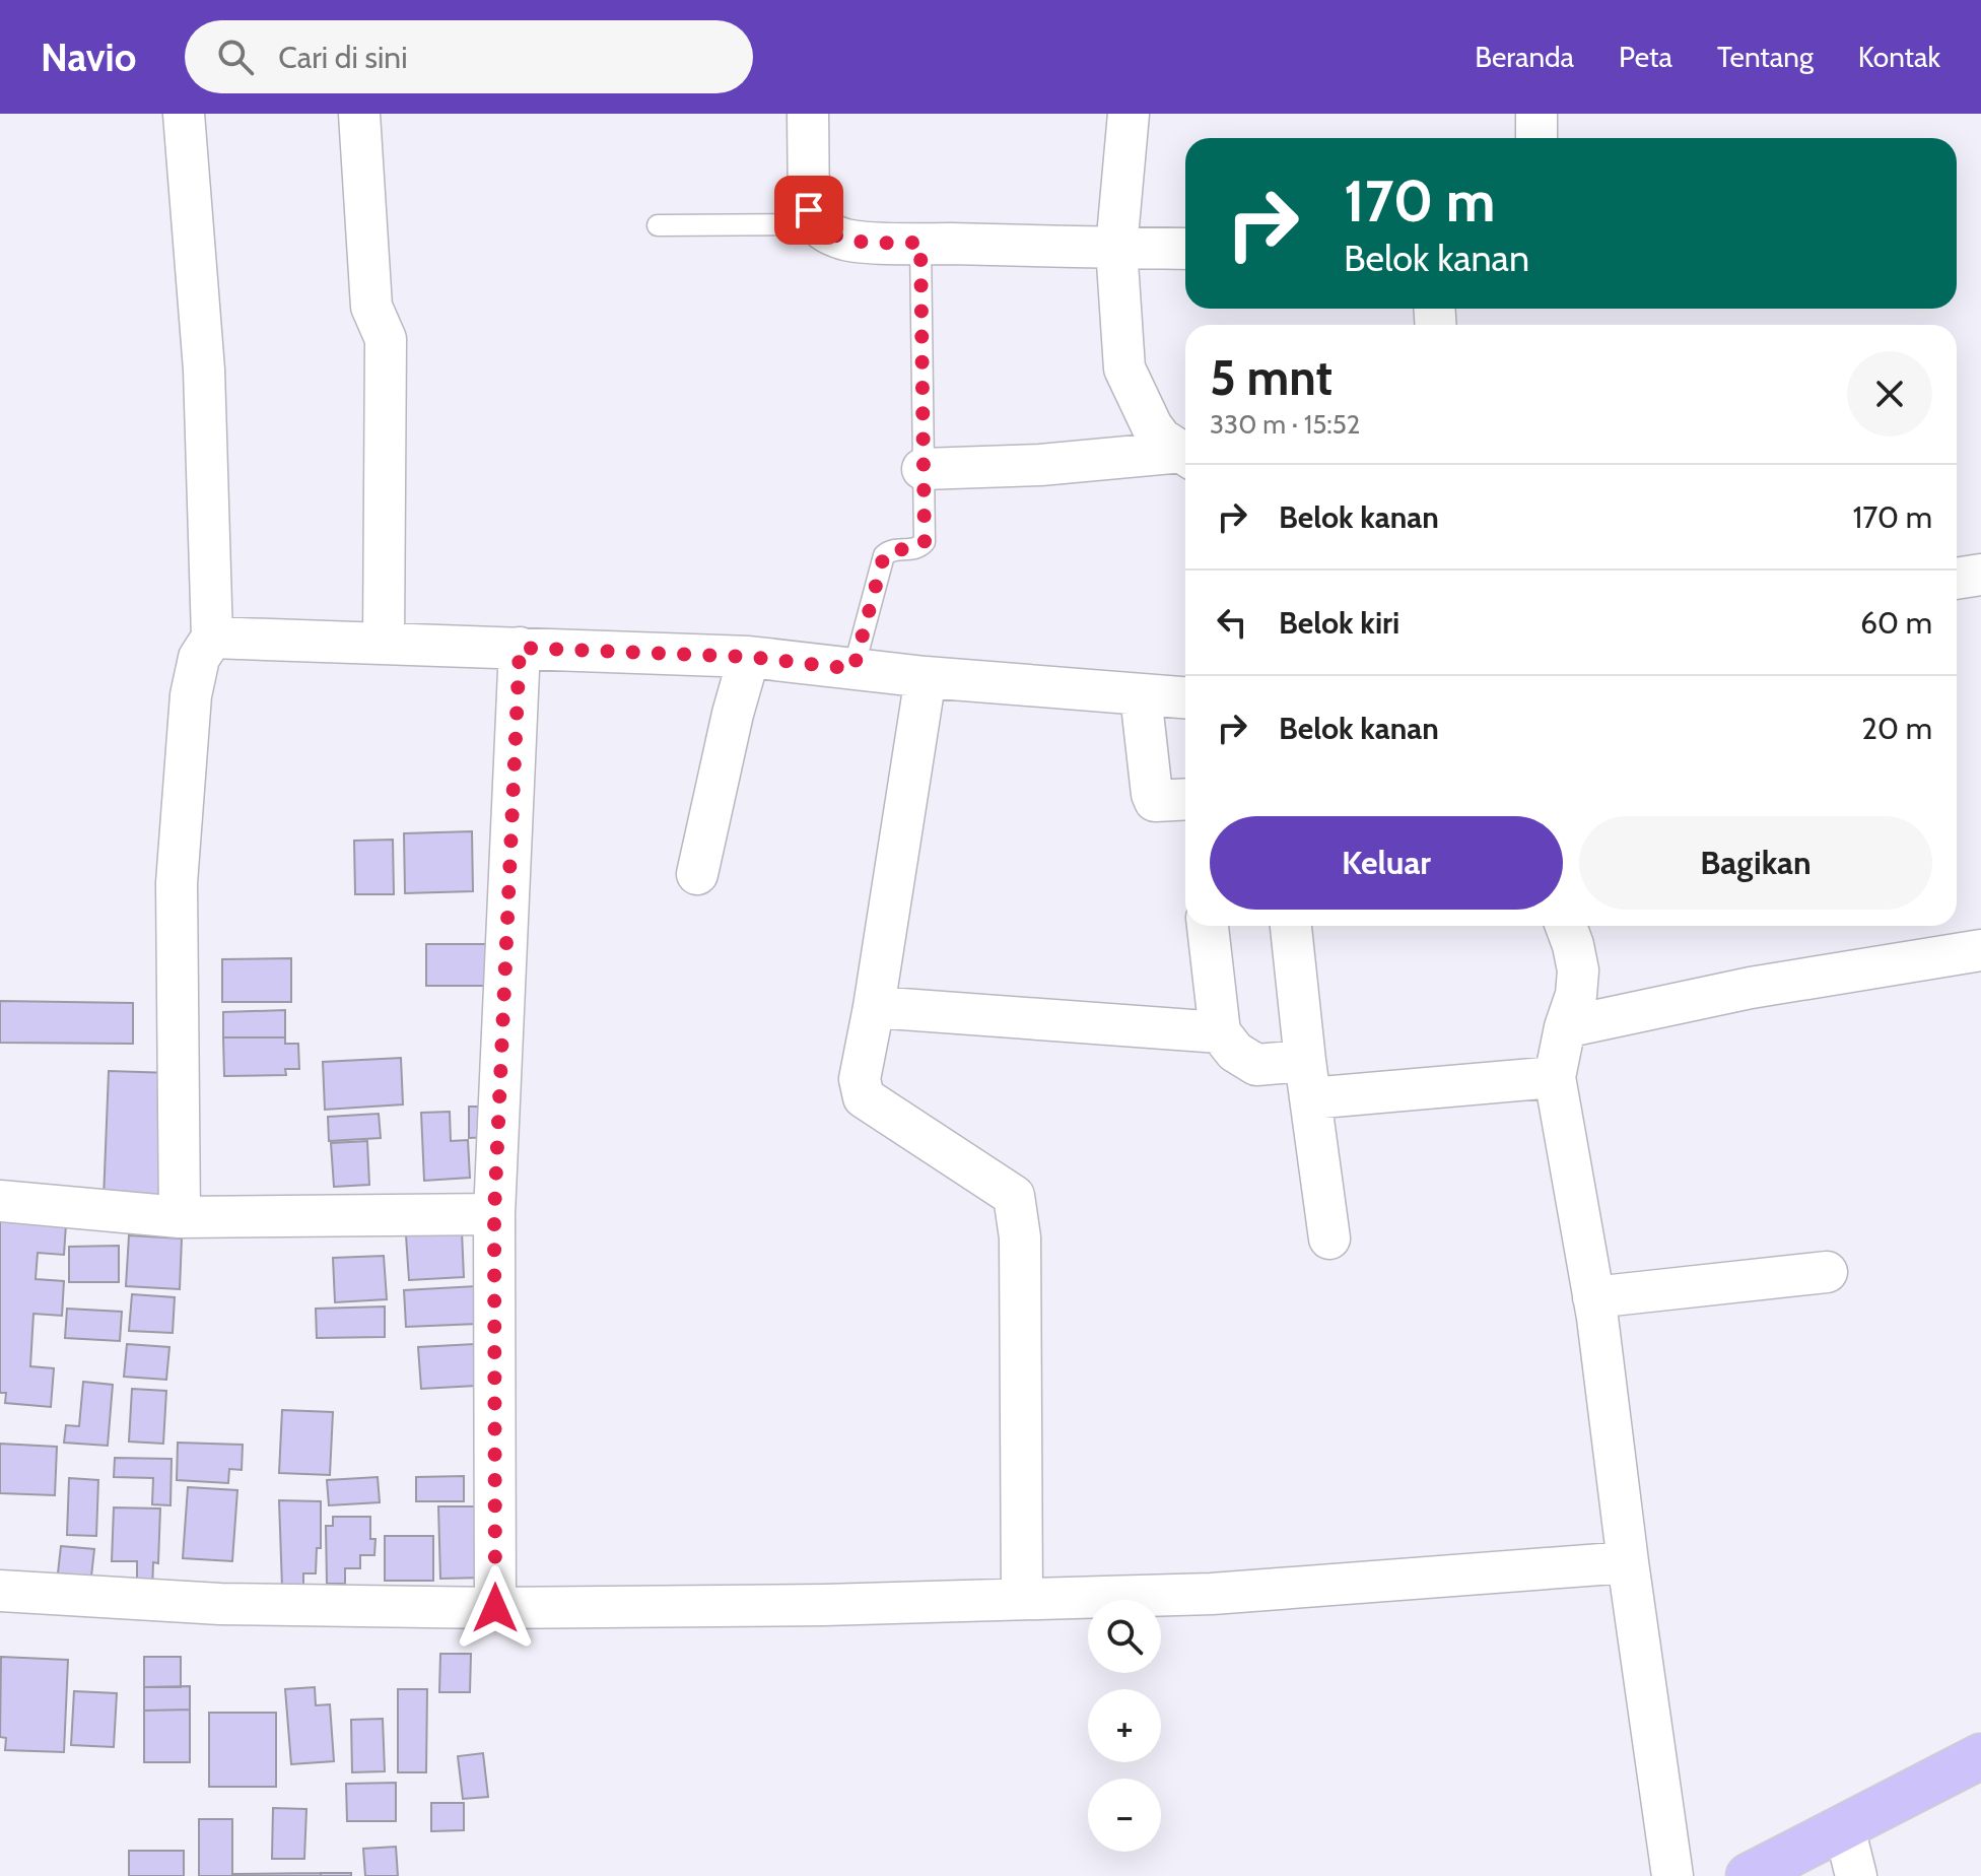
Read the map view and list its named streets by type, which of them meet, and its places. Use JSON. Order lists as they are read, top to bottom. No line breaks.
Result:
{"page":{"header":"Navio","search":"Cari di sini","nav":["Beranda","Peta","Tentang","Kontak"],"turn":["170 m","Belok kanan"],"heading":["5 mnt","330 m · 15:52"],"list":[{"name":"Belok kanan","value":"170 m"},{"name":"Belok kiri","value":"60 m"},{"name":"Belok kanan","value":"20 m"}],"buttons":["Keluar","Bagikan"],"map_buttons":["+","−"]}}
